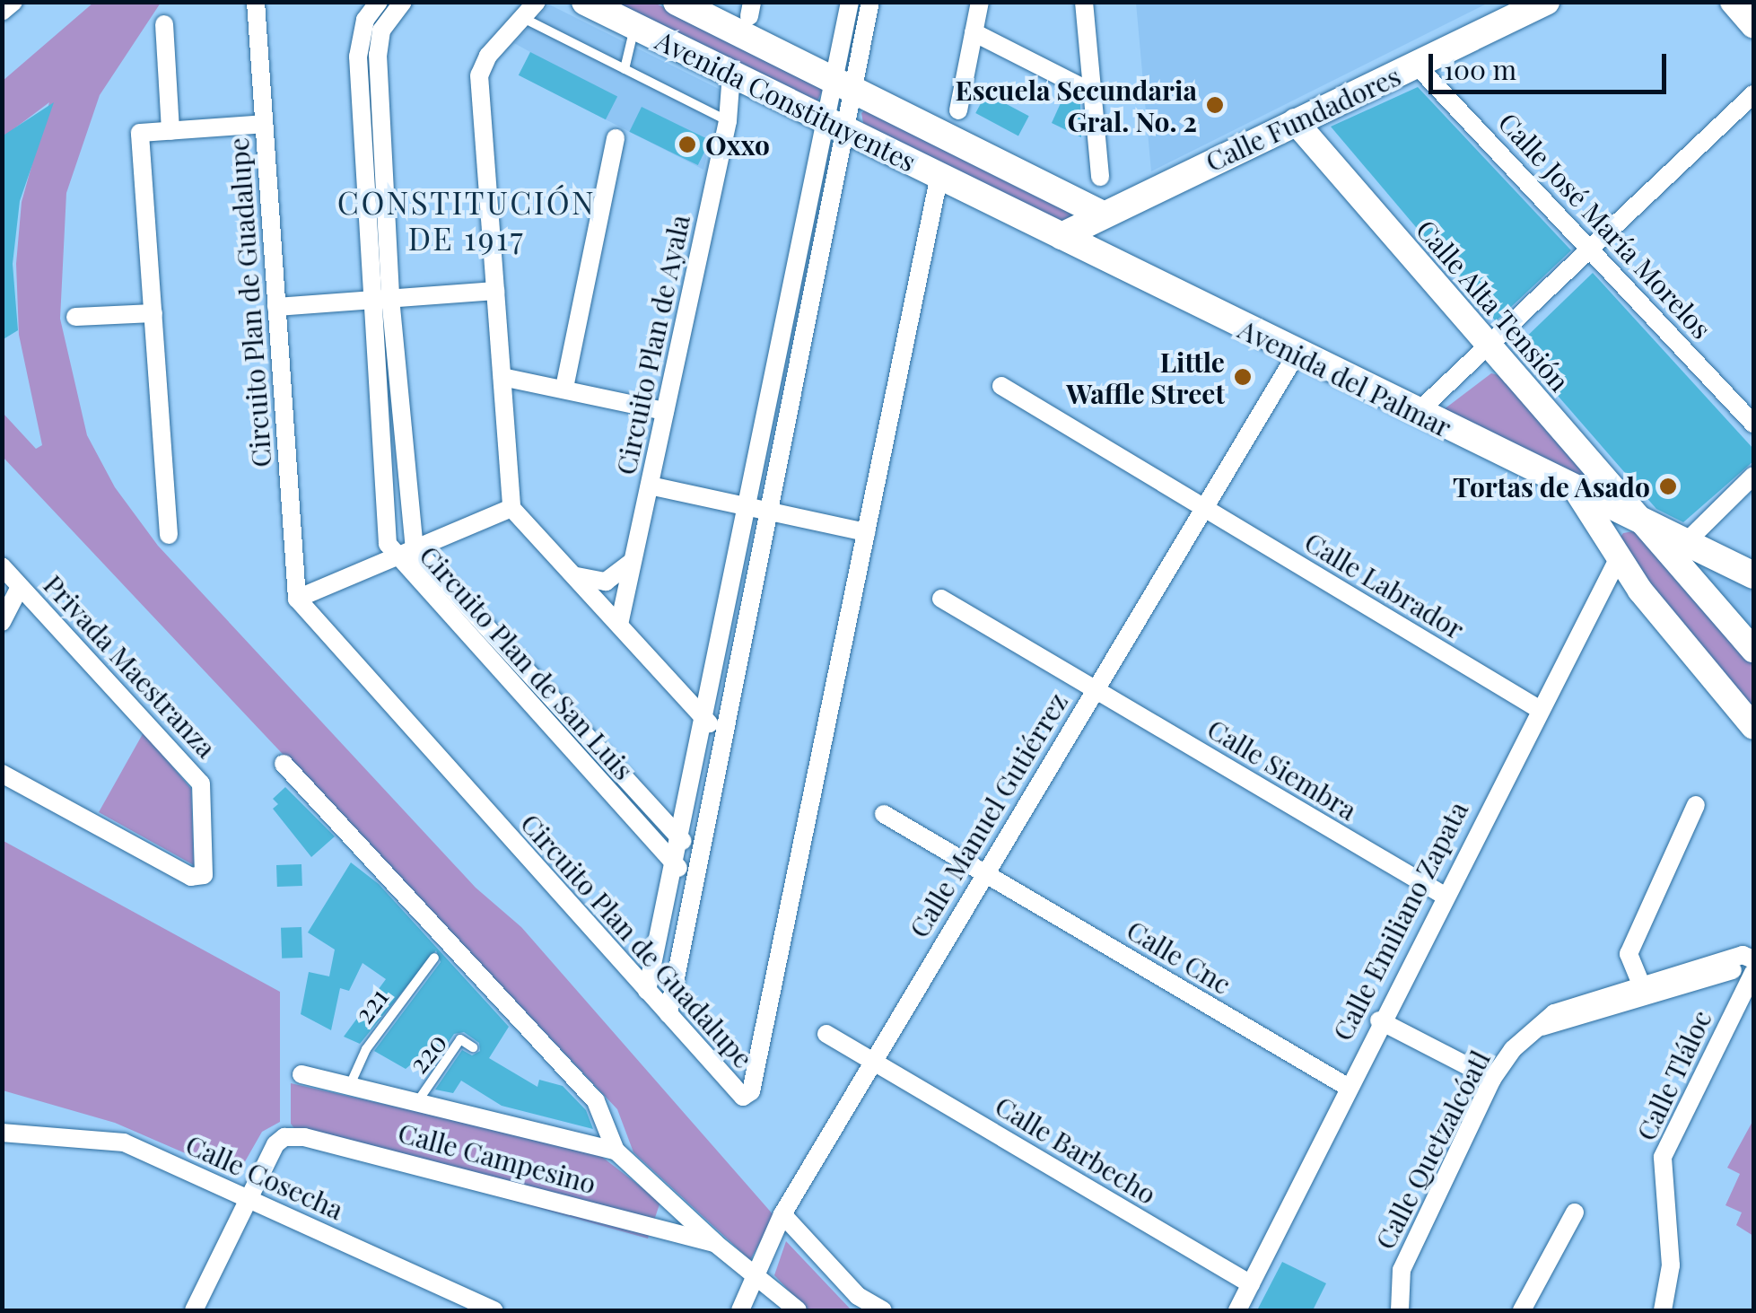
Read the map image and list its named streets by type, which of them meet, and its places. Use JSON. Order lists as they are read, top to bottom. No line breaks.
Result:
{"streets":{"main road":["Avenida Constituyentes","Calle Fundadores","Avenida del Palmar"],"street":["Calle José María Morelos","Circuito Plan de Guadalupe","Calle Alta Tensión","Circuito Plan de Ayala","Calle Labrador","Circuito Plan de San Luis","Privada Maestranza","Calle Siembra","Calle Manuel Gutiérrez","Calle Emiliano Zapata","Calle Cnc","Calle Tláloc","Calle Barbecho","Calle Quetzalcóatl","Calle Campesino","Calle Cosecha"],"lane":["221","220"]},"crossings":[["Avenida Constituyentes","Calle Fundadores"],["Avenida Constituyentes","Circuito Plan de Guadalupe"],["Avenida Constituyentes","Circuito Plan de Ayala"],["Avenida Constituyentes","Avenida del Palmar"],["Calle Fundadores","Calle José María Morelos"],["Calle Fundadores","Calle Alta Tensión"],["Calle Fundadores","Avenida del Palmar"],["Circuito Plan de Guadalupe","Avenida del Palmar"],["Calle Alta Tensión","Avenida del Palmar"],["Avenida del Palmar","Calle Manuel Gutiérrez"],["Calle Labrador","Calle Manuel Gutiérrez"],["Calle Labrador","Calle Emiliano Zapata"],["Calle Siembra","Calle Manuel Gutiérrez"],["Calle Siembra","Calle Emiliano Zapata"],["Calle Manuel Gutiérrez","Calle Cnc"],["Calle Manuel Gutiérrez","Calle Barbecho"],["Calle Manuel Gutiérrez","Calle Campesino"],["Calle Emiliano Zapata","Calle Cnc"],["Calle Emiliano Zapata","Calle Barbecho"],["Calle Campesino","Calle Cosecha"]],"districts":["CONSTITUCIÓN DE 1917"],"places":["Escuela Secundaria Gral. No. 2","Oxxo","Little Waffle Street","Tortas de Asado"],"scale_bar":"100 m"}
